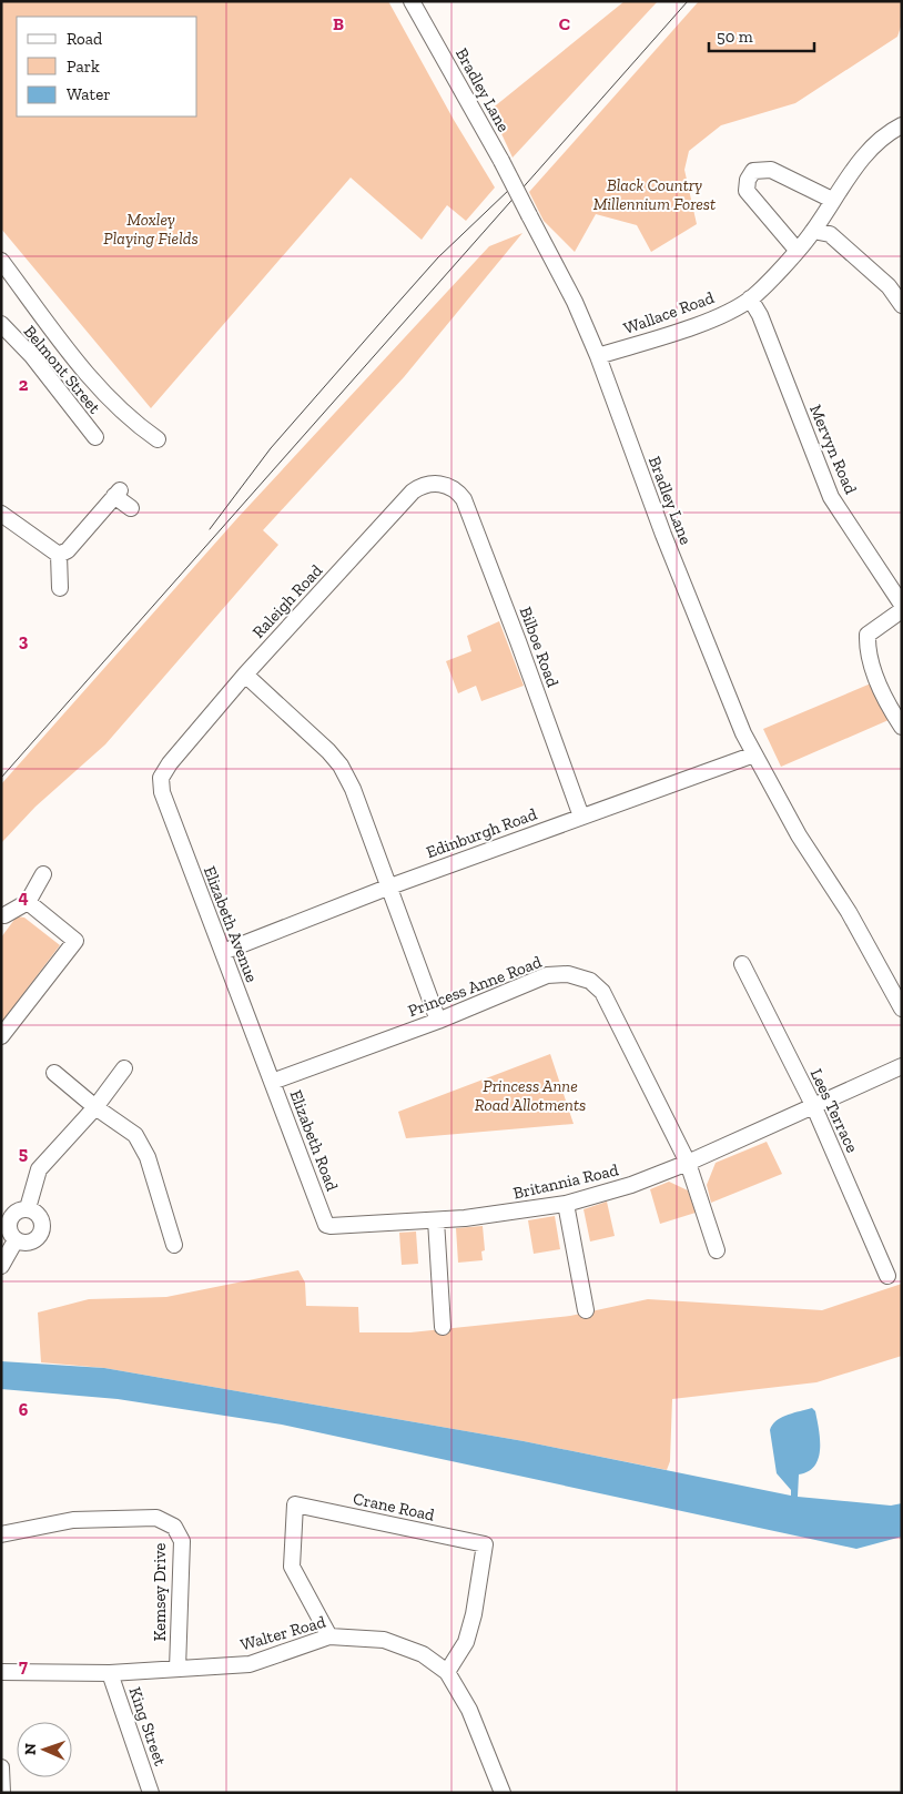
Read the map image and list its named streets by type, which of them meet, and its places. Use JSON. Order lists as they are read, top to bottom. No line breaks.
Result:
{"streets":{"street":["Bradley Lane","Wallace Road","Belmont Street","Mervyn Road","Raleigh Road","Bilboe Road","Edinburgh Road","Elizabeth Avenue","Princess Anne Road","Lees Terrace","Elizabeth Road","Britannia Road","Crane Road","Kemsey Drive","Walter Road","King Street"]},"crossings":[["Bradley Lane","Wallace Road"],["Bradley Lane","Edinburgh Road"],["Wallace Road","Mervyn Road"],["Raleigh Road","Bilboe Road"],["Raleigh Road","Elizabeth Avenue"],["Bilboe Road","Edinburgh Road"],["Edinburgh Road","Elizabeth Avenue"],["Elizabeth Avenue","Princess Anne Road"],["Elizabeth Avenue","Elizabeth Road"],["Princess Anne Road","Elizabeth Road"],["Princess Anne Road","Britannia Road"],["Lees Terrace","Britannia Road"],["Elizabeth Road","Britannia Road"],["Crane Road","Walter Road"],["Kemsey Drive","Walter Road"],["Walter Road","King Street"]],"parks":["Black Country Millennium Forest","Moxley Playing Fields","Princess Anne Road Allotments"],"legend":["Road","Park","Water"],"scale_bar":"50 m","north":"left","grid":{"columns":["B","C"],"rows":["2","3","4","5","6","7"]}}
